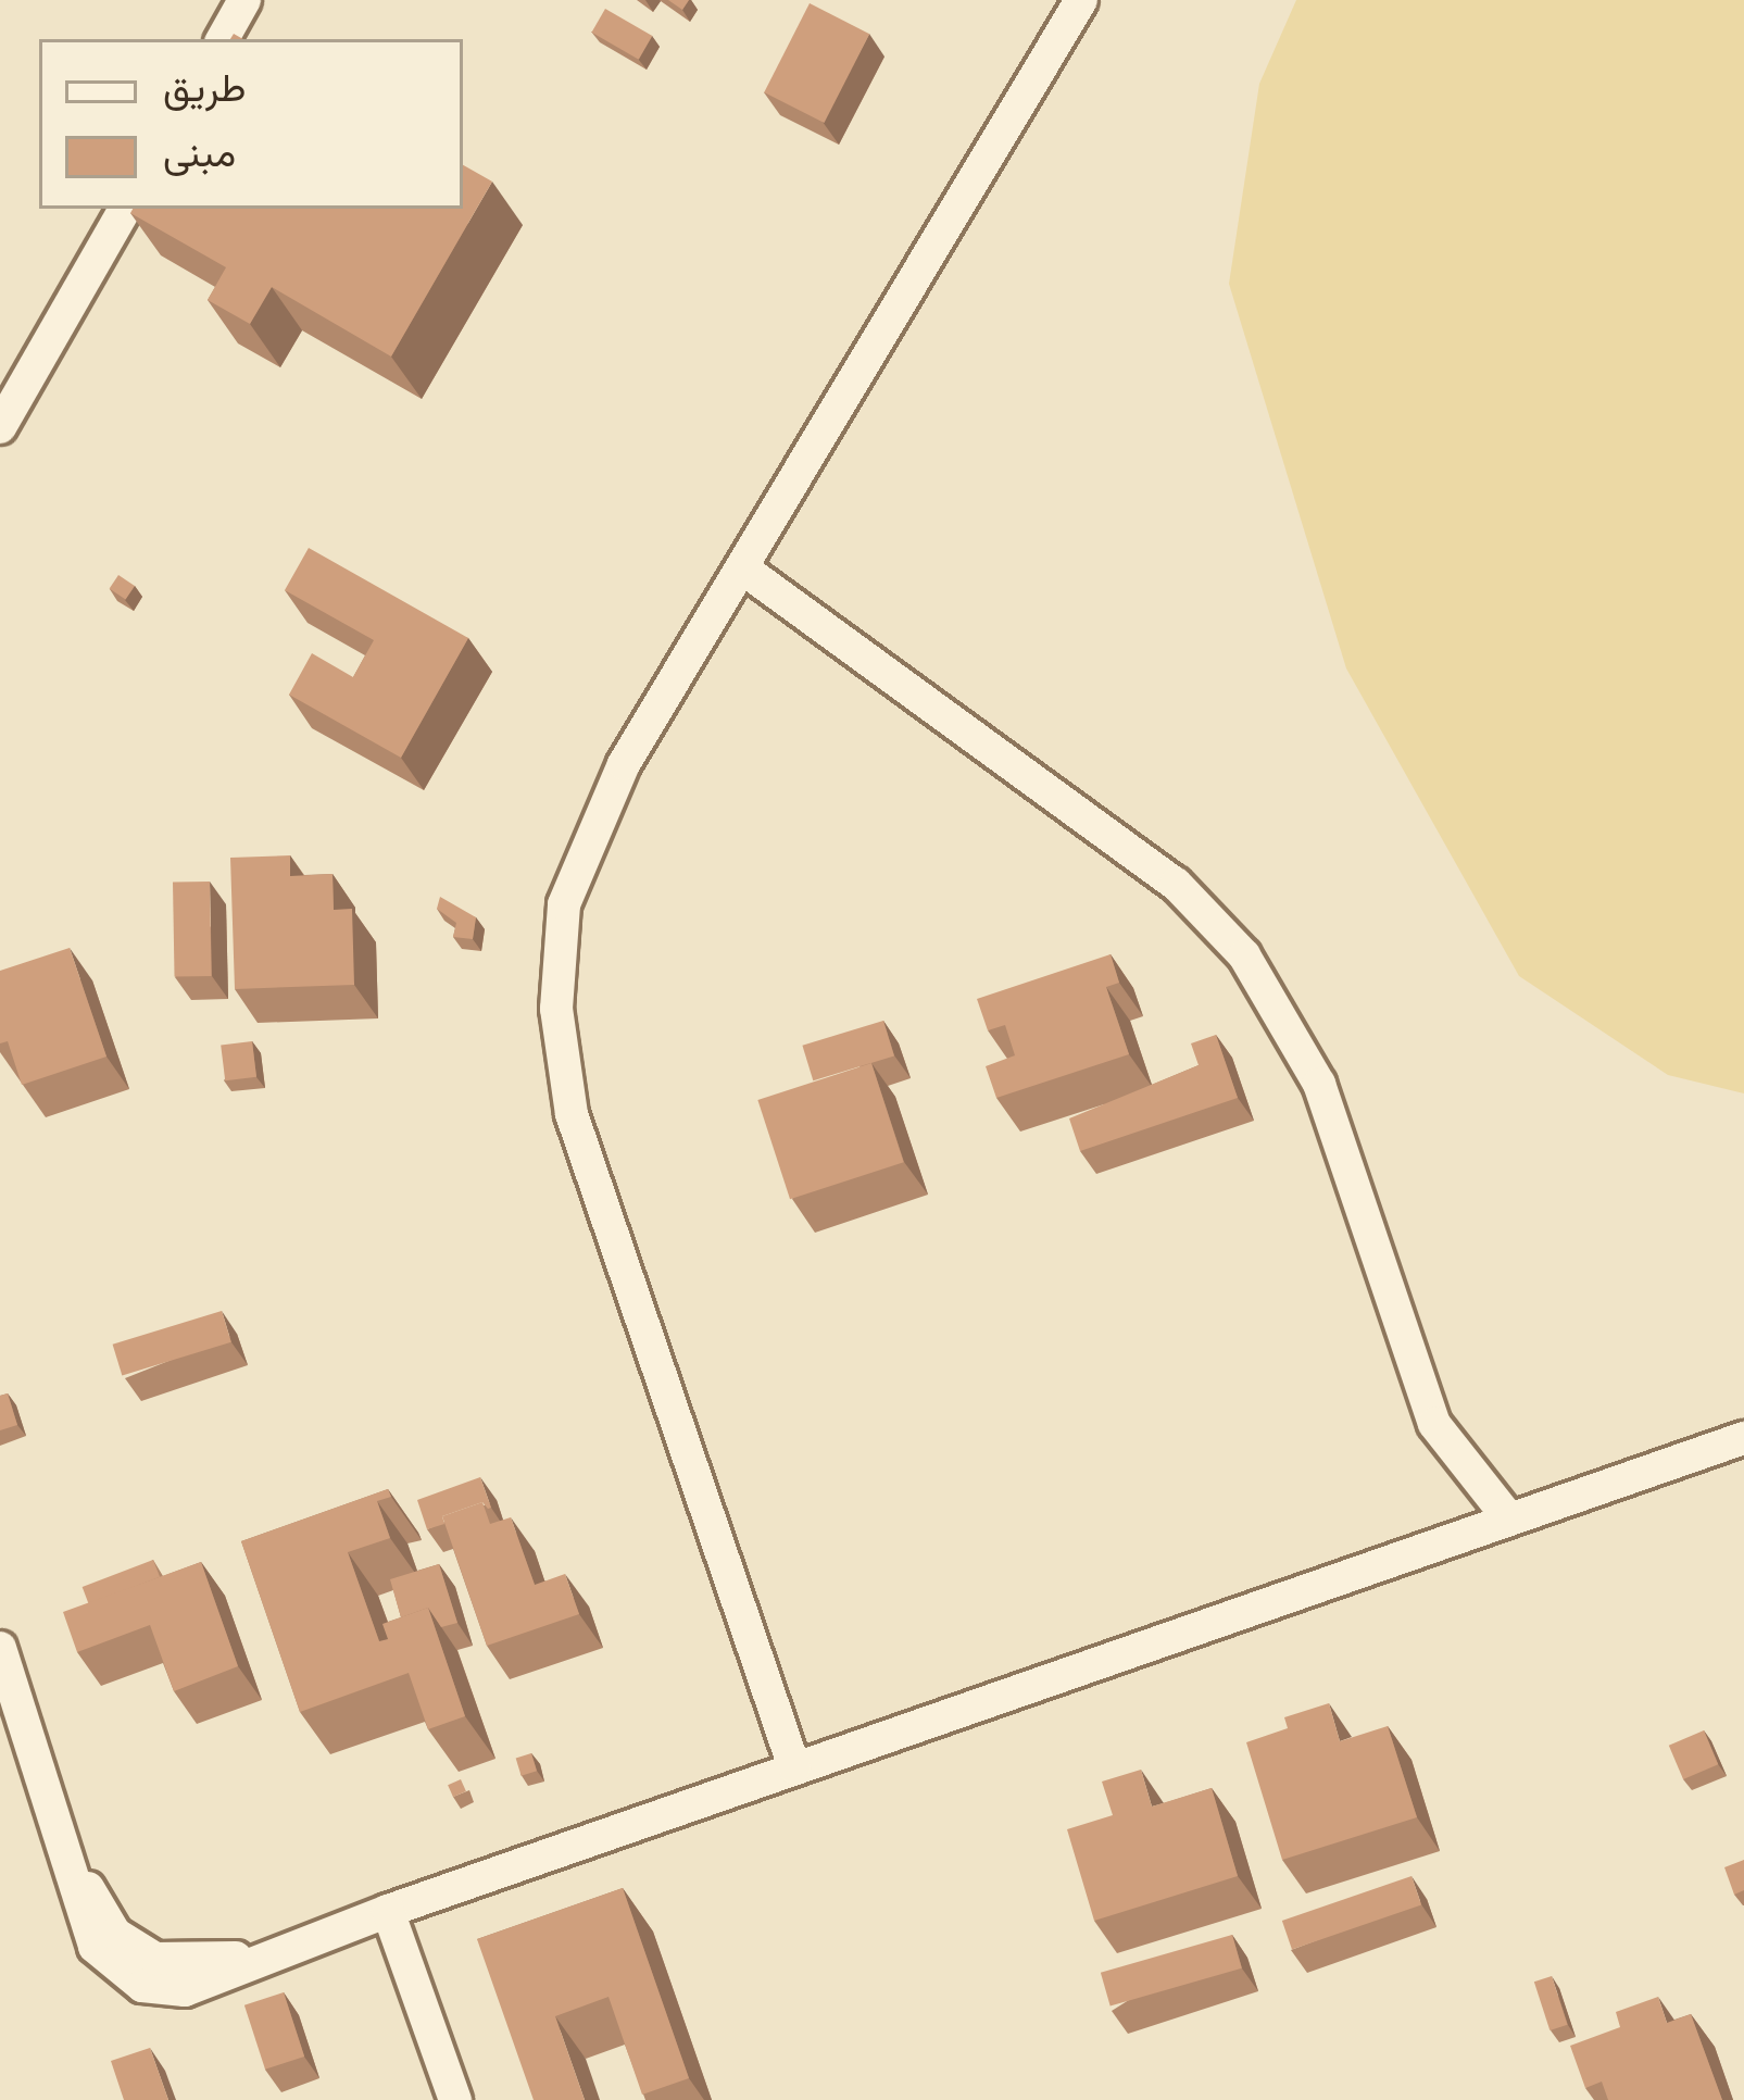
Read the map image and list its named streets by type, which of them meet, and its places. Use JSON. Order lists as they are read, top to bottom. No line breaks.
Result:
{"legend":["طريق","مبنى"]}
